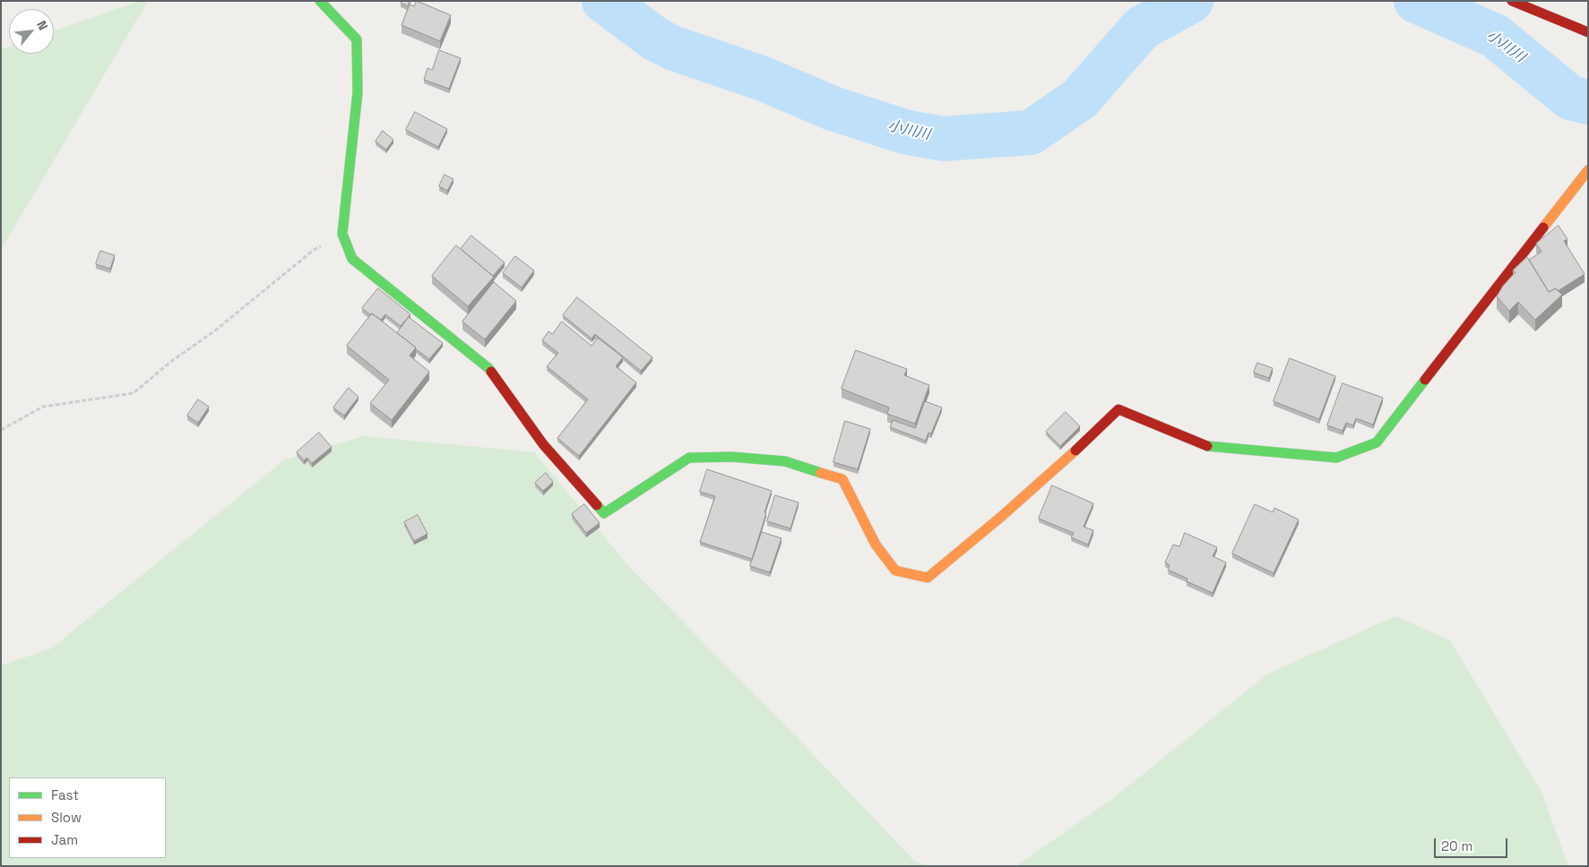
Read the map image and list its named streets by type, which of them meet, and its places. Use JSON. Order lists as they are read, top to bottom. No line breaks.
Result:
{"water":["小川川"],"legend":["Fast","Slow","Jam"],"scale_bar":"20 m","north":"top right"}
